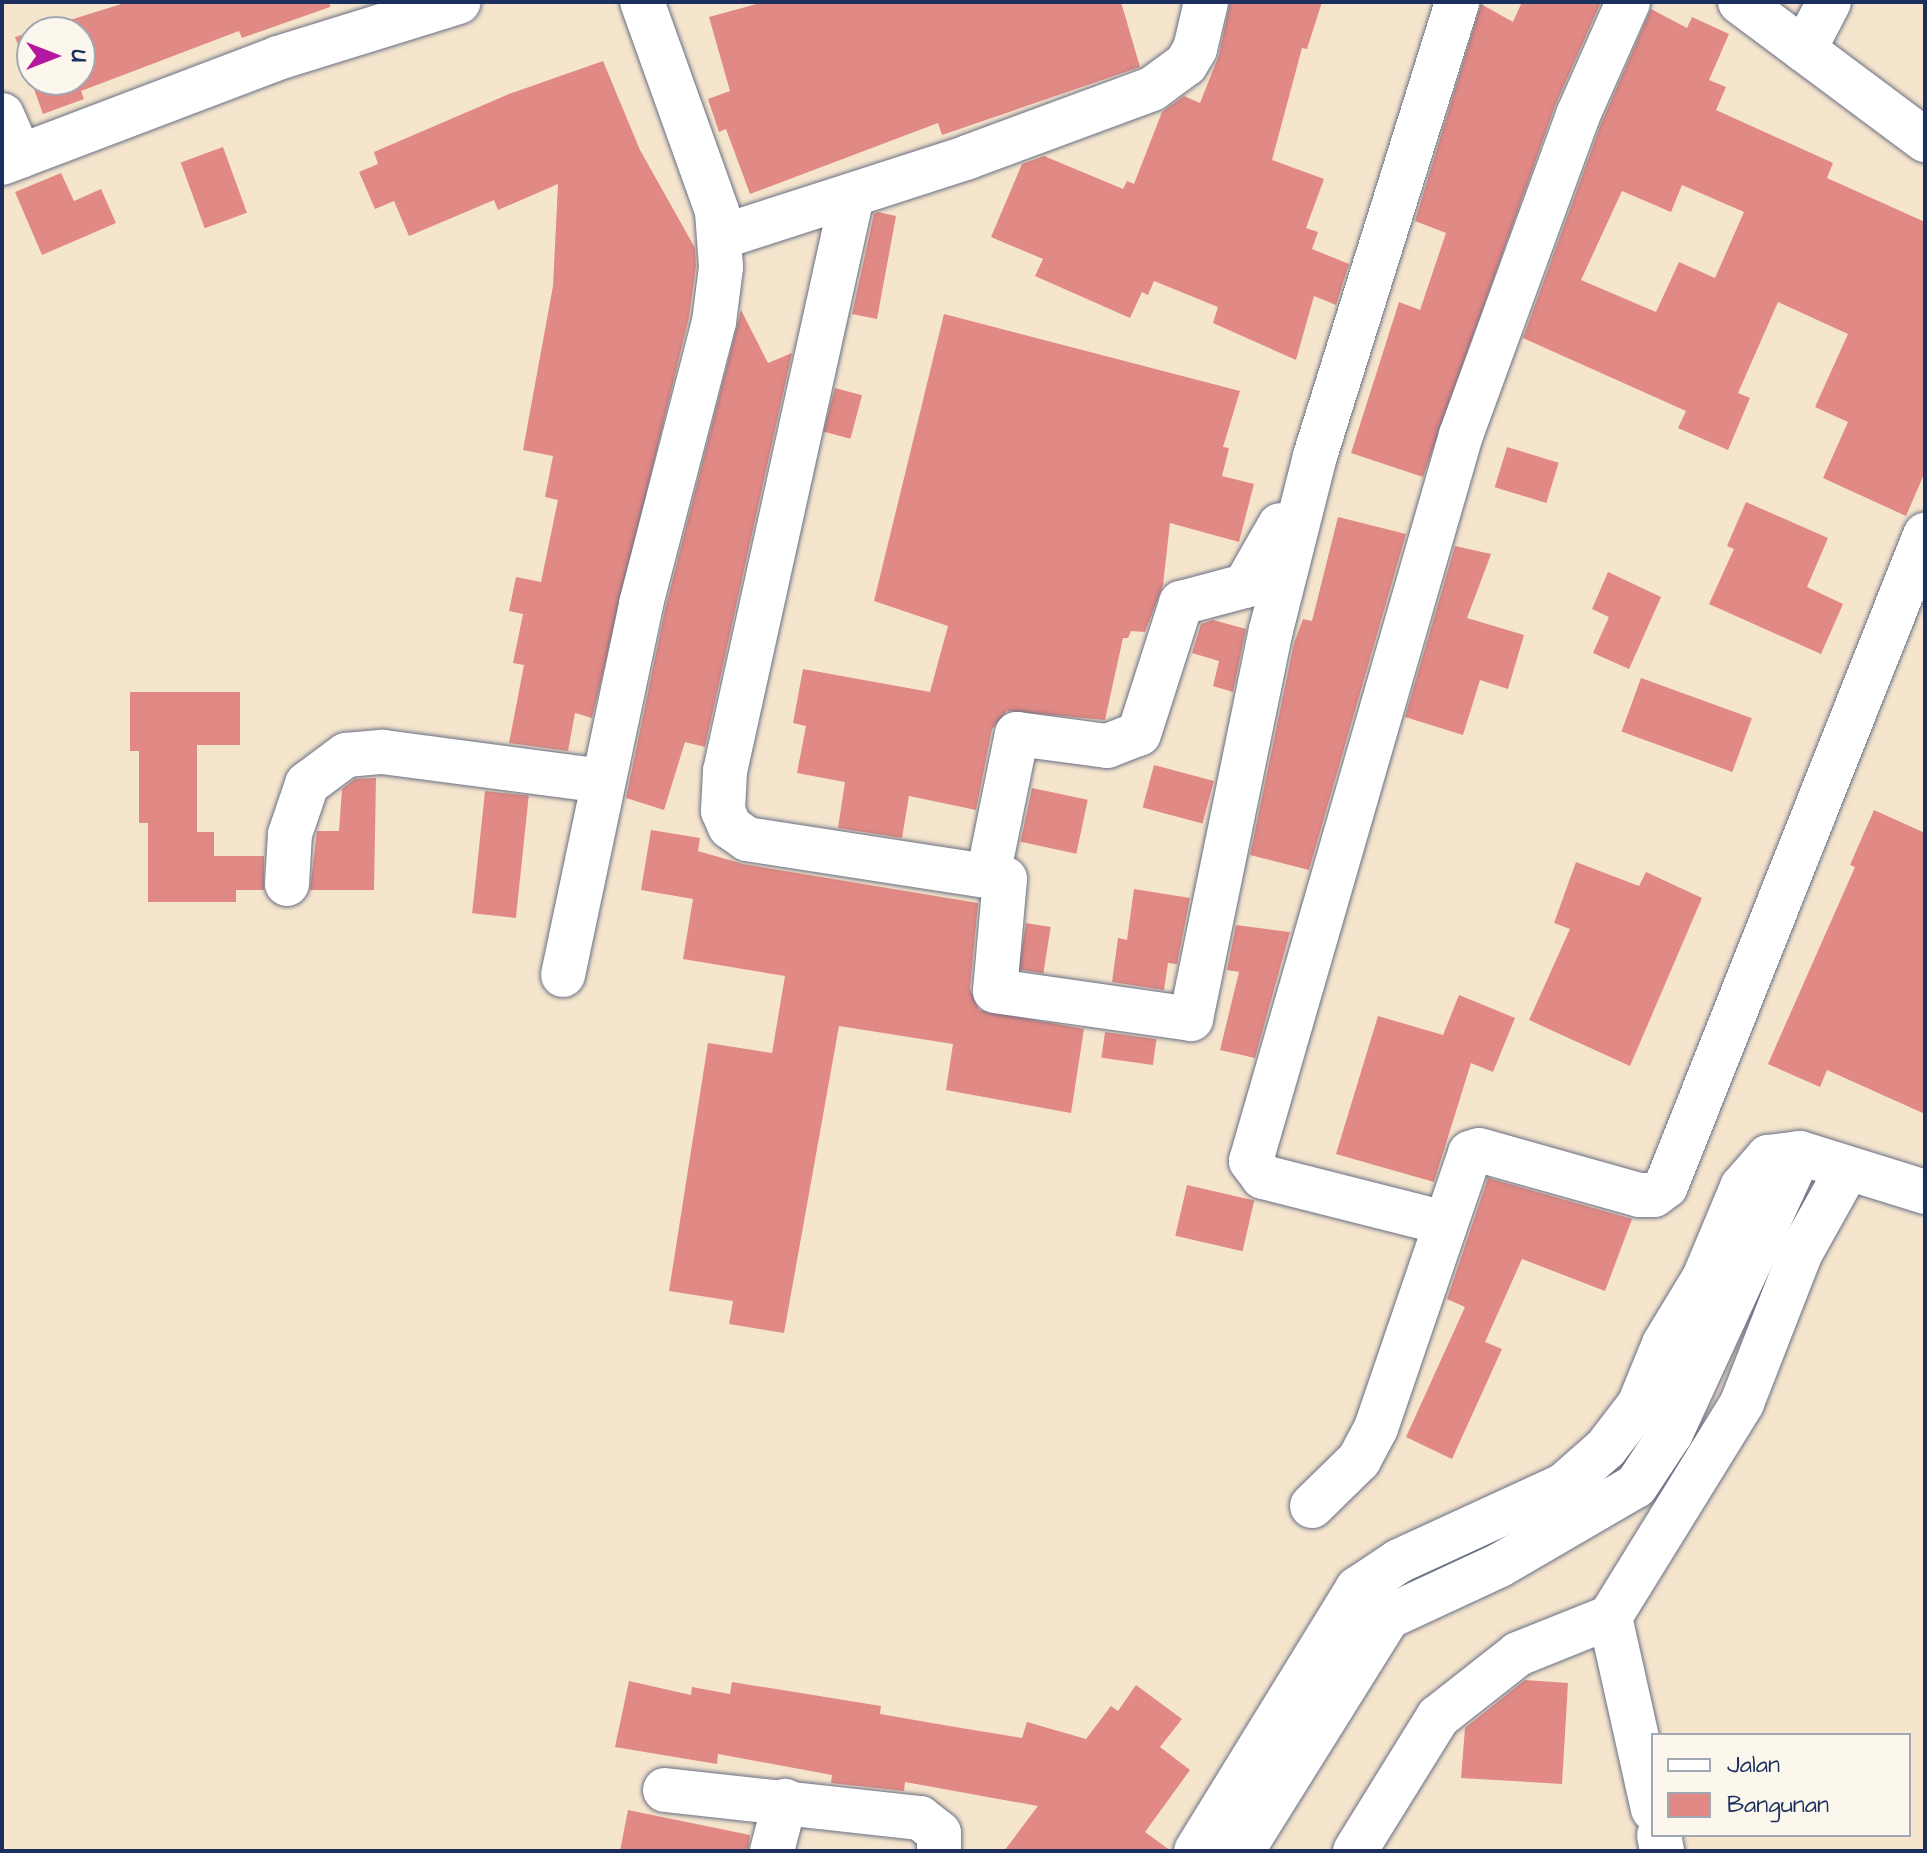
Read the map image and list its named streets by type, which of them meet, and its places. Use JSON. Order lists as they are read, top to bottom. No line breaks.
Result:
{"legend":["Jalan","Bangunan"],"north":"right"}
